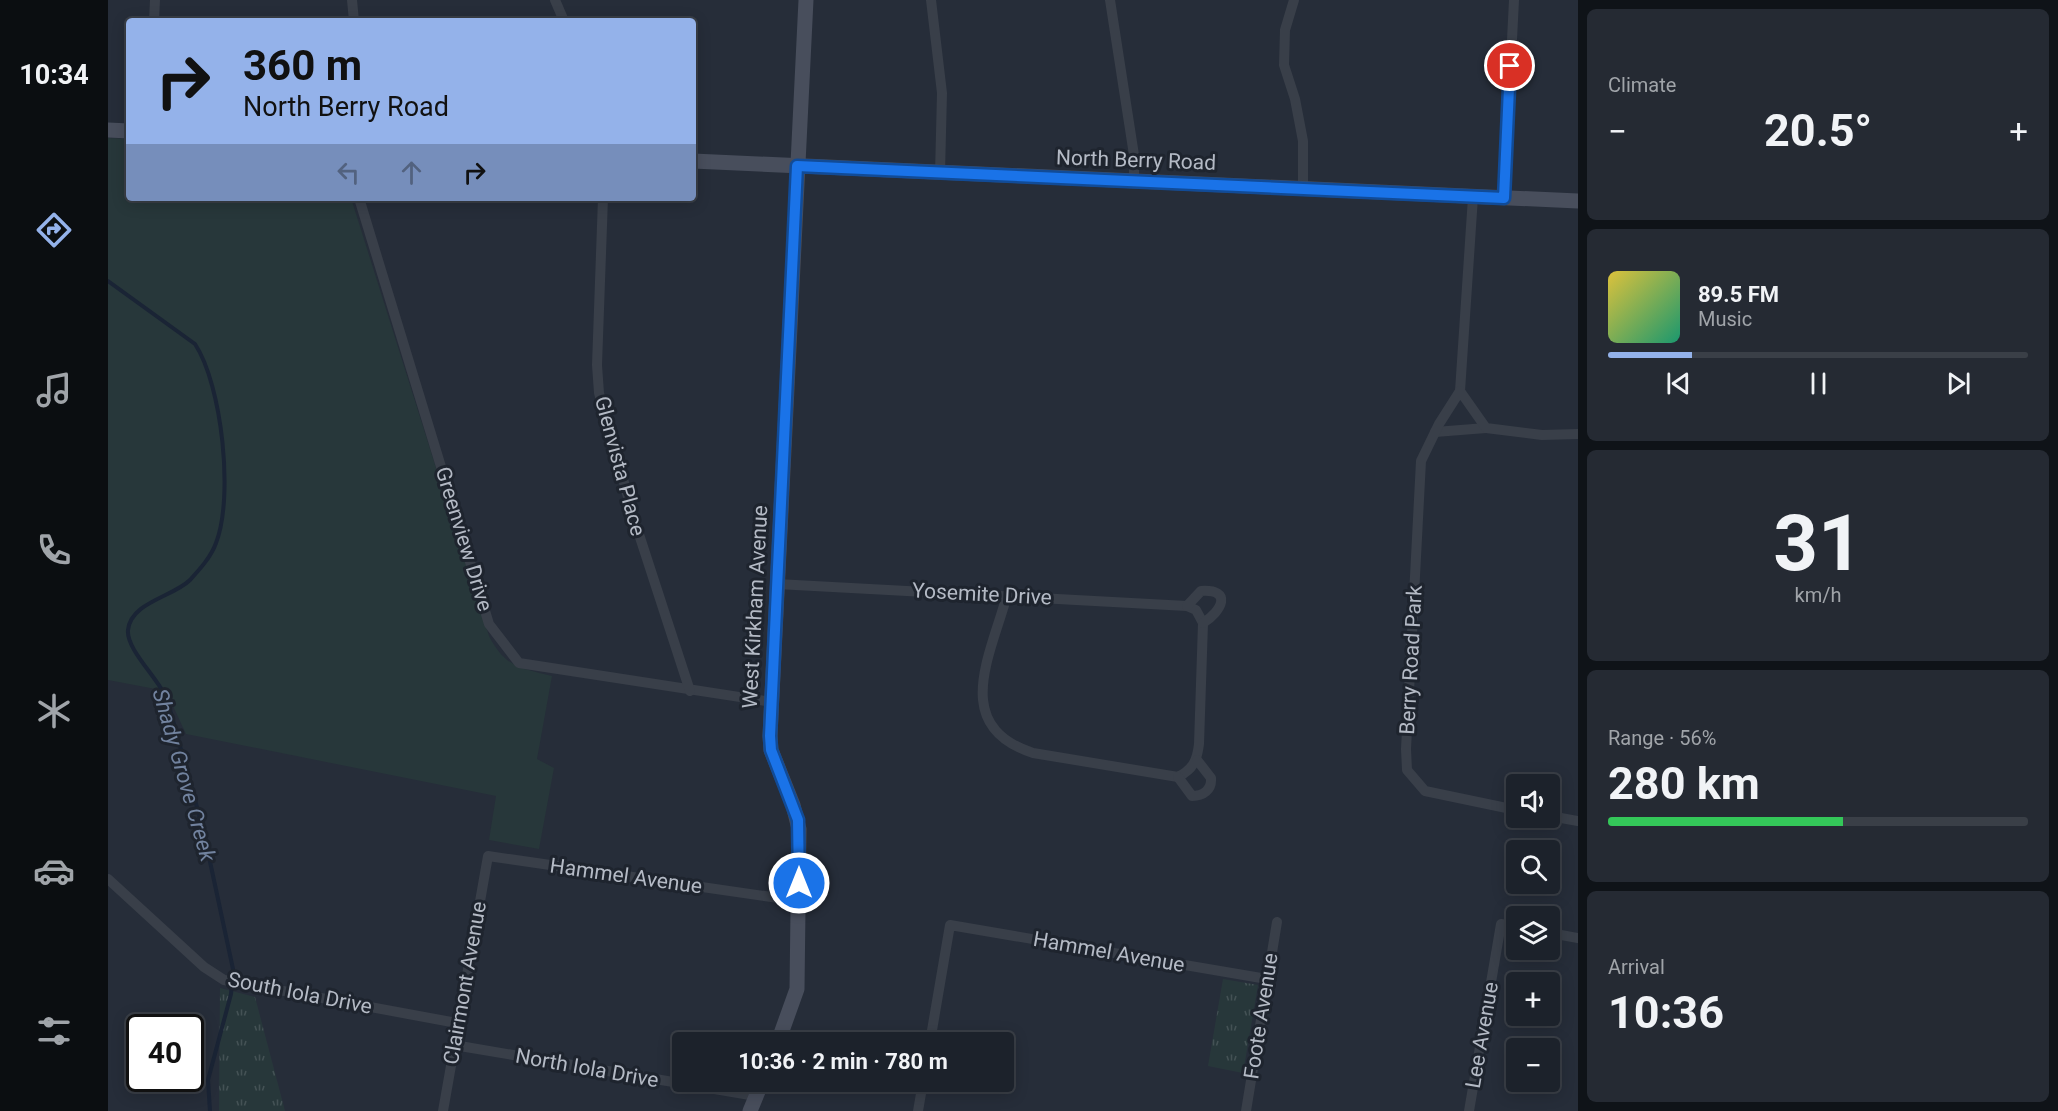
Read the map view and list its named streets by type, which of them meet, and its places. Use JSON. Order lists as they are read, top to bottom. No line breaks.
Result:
{"streets":{"street":["North Berry Road","Glenvista Place","Greenview Drive","Yosemite Drive","West Kirkham Avenue","Berry Road Park","Hammel Avenue","Clairmont Avenue","South Iola Drive","Foote Avenue","Lee Avenue","North Iola Drive"]},"crossings":[["North Berry Road","West Kirkham Avenue"],["North Berry Road","Berry Road Park"],["Glenvista Place","Greenview Drive"],["Greenview Drive","West Kirkham Avenue"],["Yosemite Drive","West Kirkham Avenue"],["West Kirkham Avenue","Hammel Avenue"],["Hammel Avenue","Clairmont Avenue"],["Hammel Avenue","Foote Avenue"],["Clairmont Avenue","South Iola Drive"],["Clairmont Avenue","North Iola Drive"]],"water":["Shady Grove Creek"],"page":{"tabs":"10:34","tile":["Climate",["31","km/h"],["Range · 56%","280 km"],["Arrival","10:36"]],"turn":["360 m","North Berry Road"],"heat":["−","20.5°","+"],"song":["89.5 FM","Music"],"map_buttons":["+","−"],"limit":"40","trip":"10:36 · 2 min · 780 m"}}
